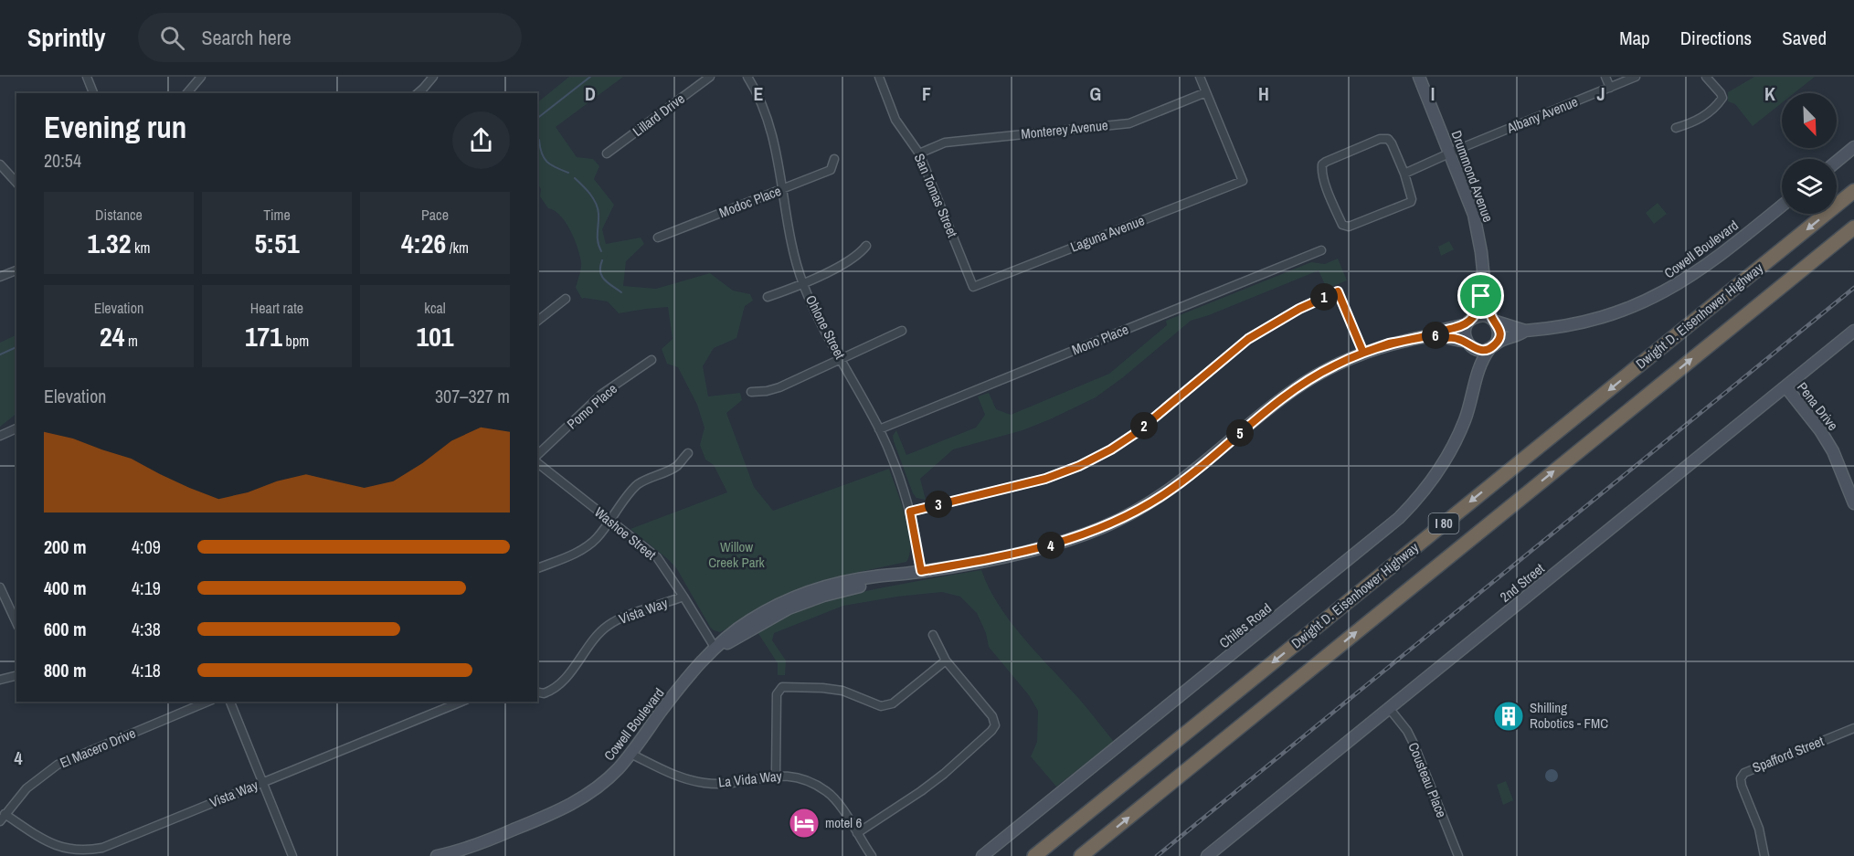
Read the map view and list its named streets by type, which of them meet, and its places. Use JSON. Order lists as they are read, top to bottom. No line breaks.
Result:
{"streets":{"highway":["Dwight D. Eisenhower Highway","I 80"],"street":["Lillard Drive","Albany Avenue","Monterey Avenue","Drummond Avenue","San Tomas Street","Modoc Place","Laguna Avenue","Cowell Boulevard","Ohlone Street","Mono Place","Pomo Place","Pena Drive","Washoe Street","2nd Street","Vista Way","Chiles Road","El Macero Drive","Spafford Street","La Vida Way","Cousteau Place"]},"crossings":[["Albany Avenue","Drummond Avenue"],["Monterey Avenue","San Tomas Street"],["Monterey Avenue","Laguna Avenue"],["Drummond Avenue","Cowell Boulevard"],["San Tomas Street","Laguna Avenue"],["Modoc Place","Ohlone Street"],["Cowell Boulevard","Ohlone Street"],["Cowell Boulevard","Washoe Street"],["Cowell Boulevard","La Vida Way"],["Ohlone Street","Mono Place"],["Pena Drive","2nd Street"],["Washoe Street","Vista Way"],["2nd Street","Cousteau Place"],["Vista Way","El Macero Drive"]],"parks":["Willow Creek Park"],"places":{"building":["Shilling Robotics - FMC"],"hotel":["motel 6"]},"north":"bottom right","page":{"header":"Sprintly","search":"Search here","nav":["Map","Directions","Saved"],"heading":["Evening run","20:54"],"stats":[["Distance","1.32 km"],["Time","5:51"],["Pace","4:26 /km"],["Elevation","24 m"],["Heart rate","171 bpm"],["kcal","101"]],"pins":["1","6","2","5","3","4"],"chart":["Elevation","307–327 m"],"list":[{"name":"200 m","note":"4:09"},{"name":"400 m","note":"4:19"},{"name":"600 m","note":"4:38"},{"name":"800 m","note":"4:18"}]},"grid":{"columns":["D","E","F","G","H","I","J","K"],"rows":["4"]}}
